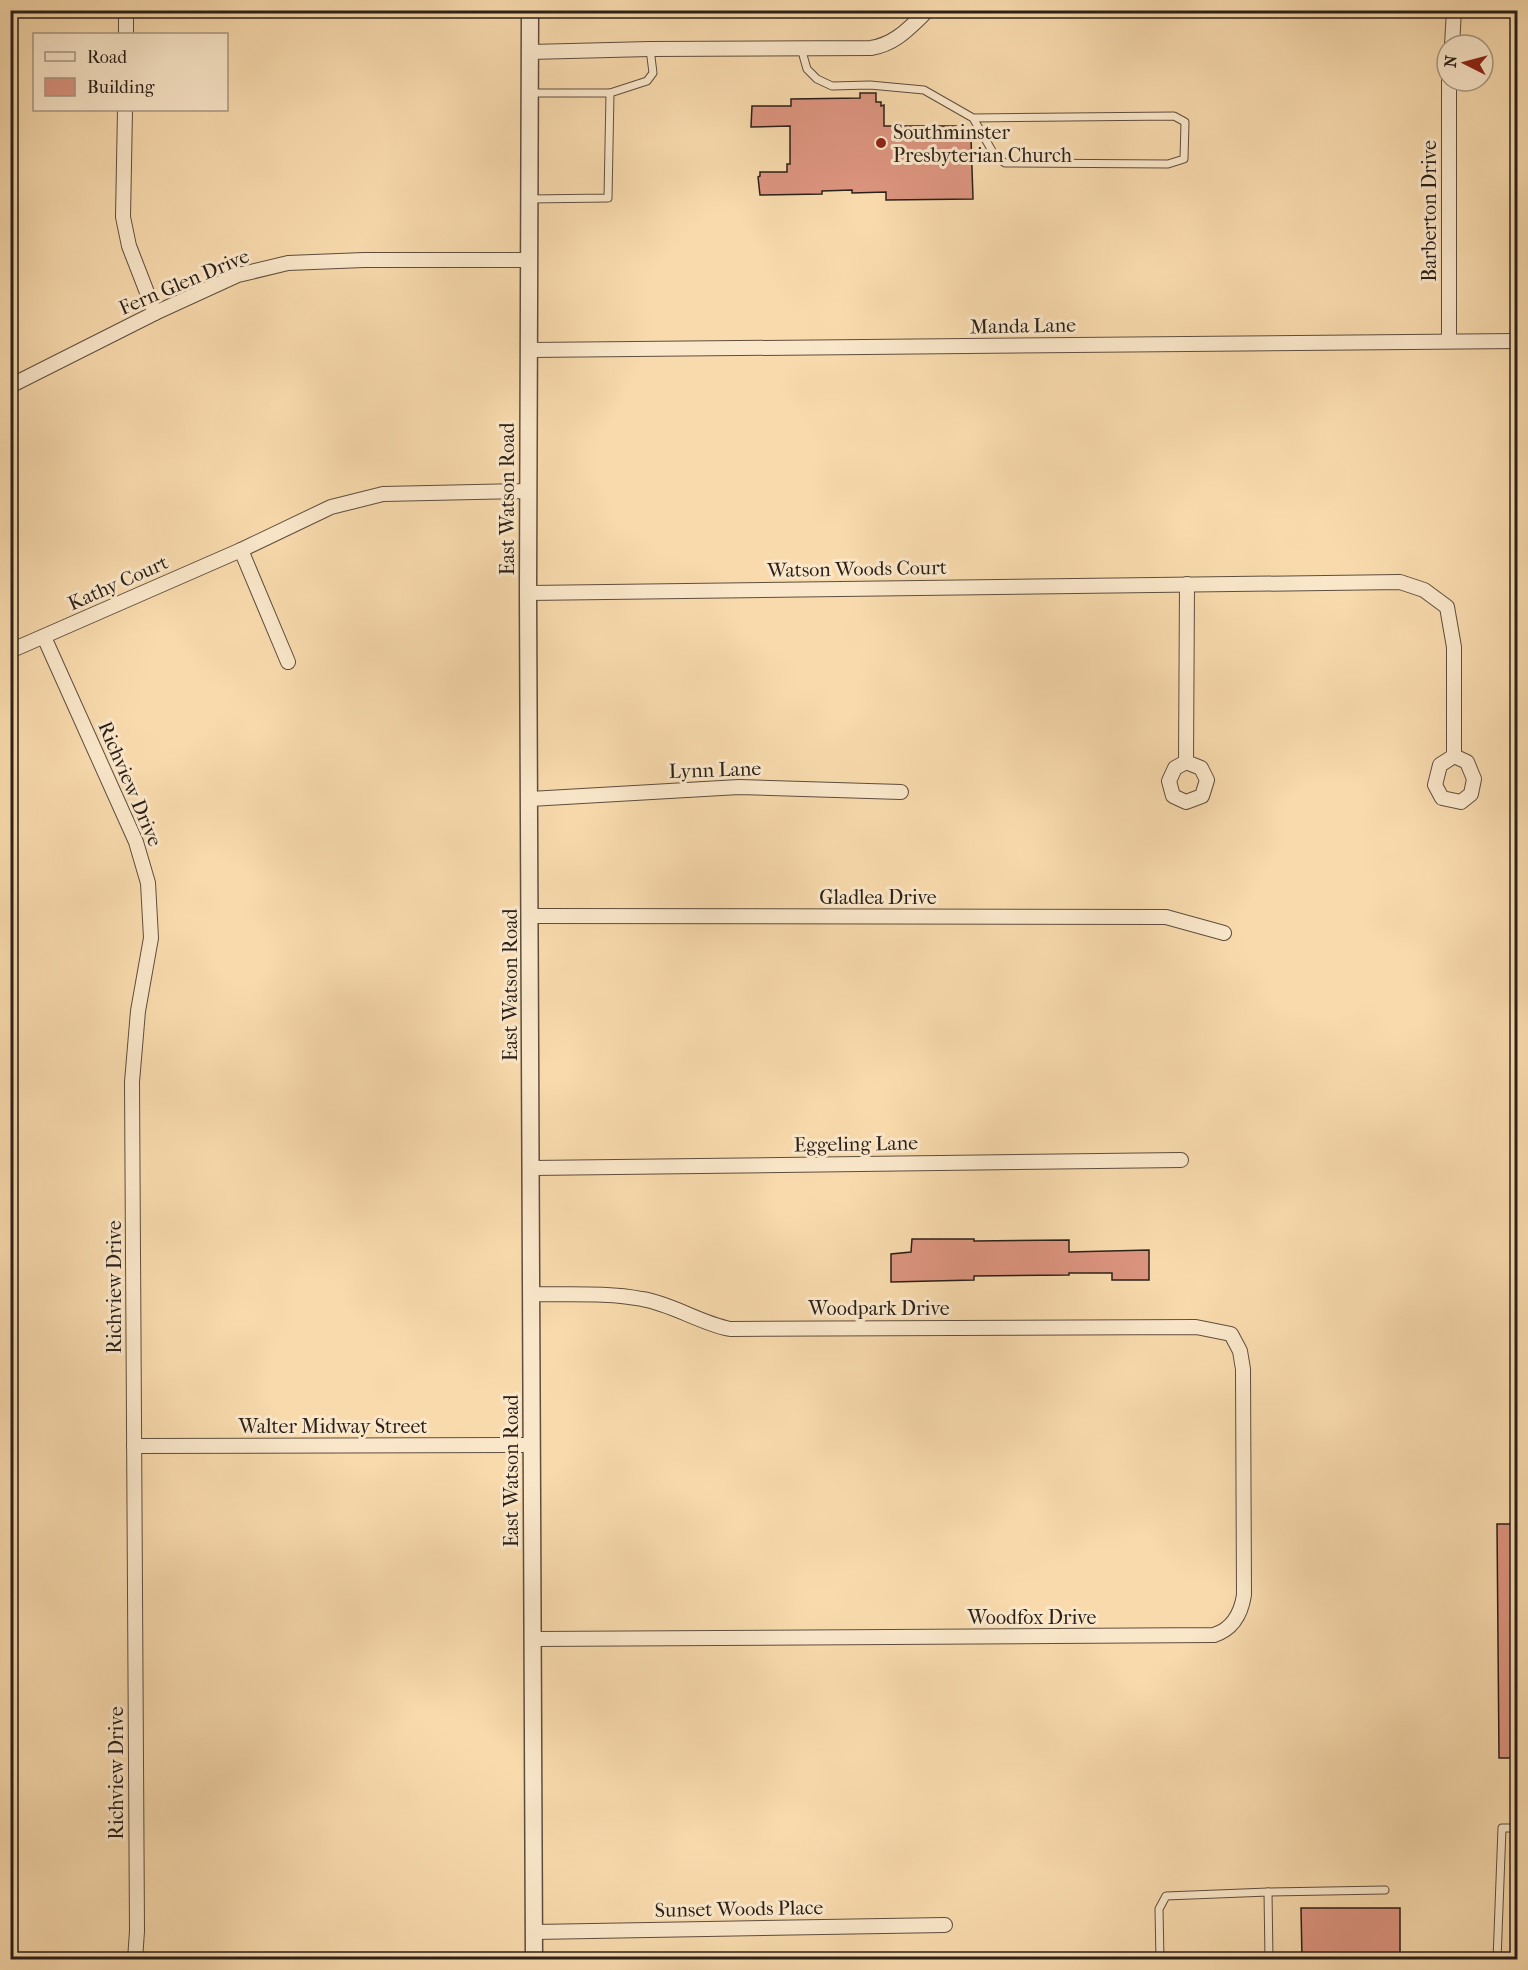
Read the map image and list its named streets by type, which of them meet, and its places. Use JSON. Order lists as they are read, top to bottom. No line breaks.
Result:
{"streets":{"street":["Barberton Drive","Fern Glen Drive","Manda Lane","East Watson Road","Watson Woods Court","Kathy Court","Lynn Lane","Richview Drive","Gladlea Drive","Eggeling Lane","Woodpark Drive","Walter Midway Street","Woodfox Drive","Sunset Woods Place"]},"crossings":[["Barberton Drive","Manda Lane"],["Fern Glen Drive","East Watson Road"],["Manda Lane","East Watson Road"],["East Watson Road","Watson Woods Court"],["East Watson Road","Kathy Court"],["East Watson Road","Lynn Lane"],["East Watson Road","Gladlea Drive"],["East Watson Road","Eggeling Lane"],["East Watson Road","Woodpark Drive"],["East Watson Road","Walter Midway Street"],["East Watson Road","Woodfox Drive"],["East Watson Road","Sunset Woods Place"],["Kathy Court","Richview Drive"],["Richview Drive","Walter Midway Street"],["Woodpark Drive","Woodfox Drive"]],"places":["Southminster Presbyterian Church"],"legend":["Road","Building"],"north":"left"}
